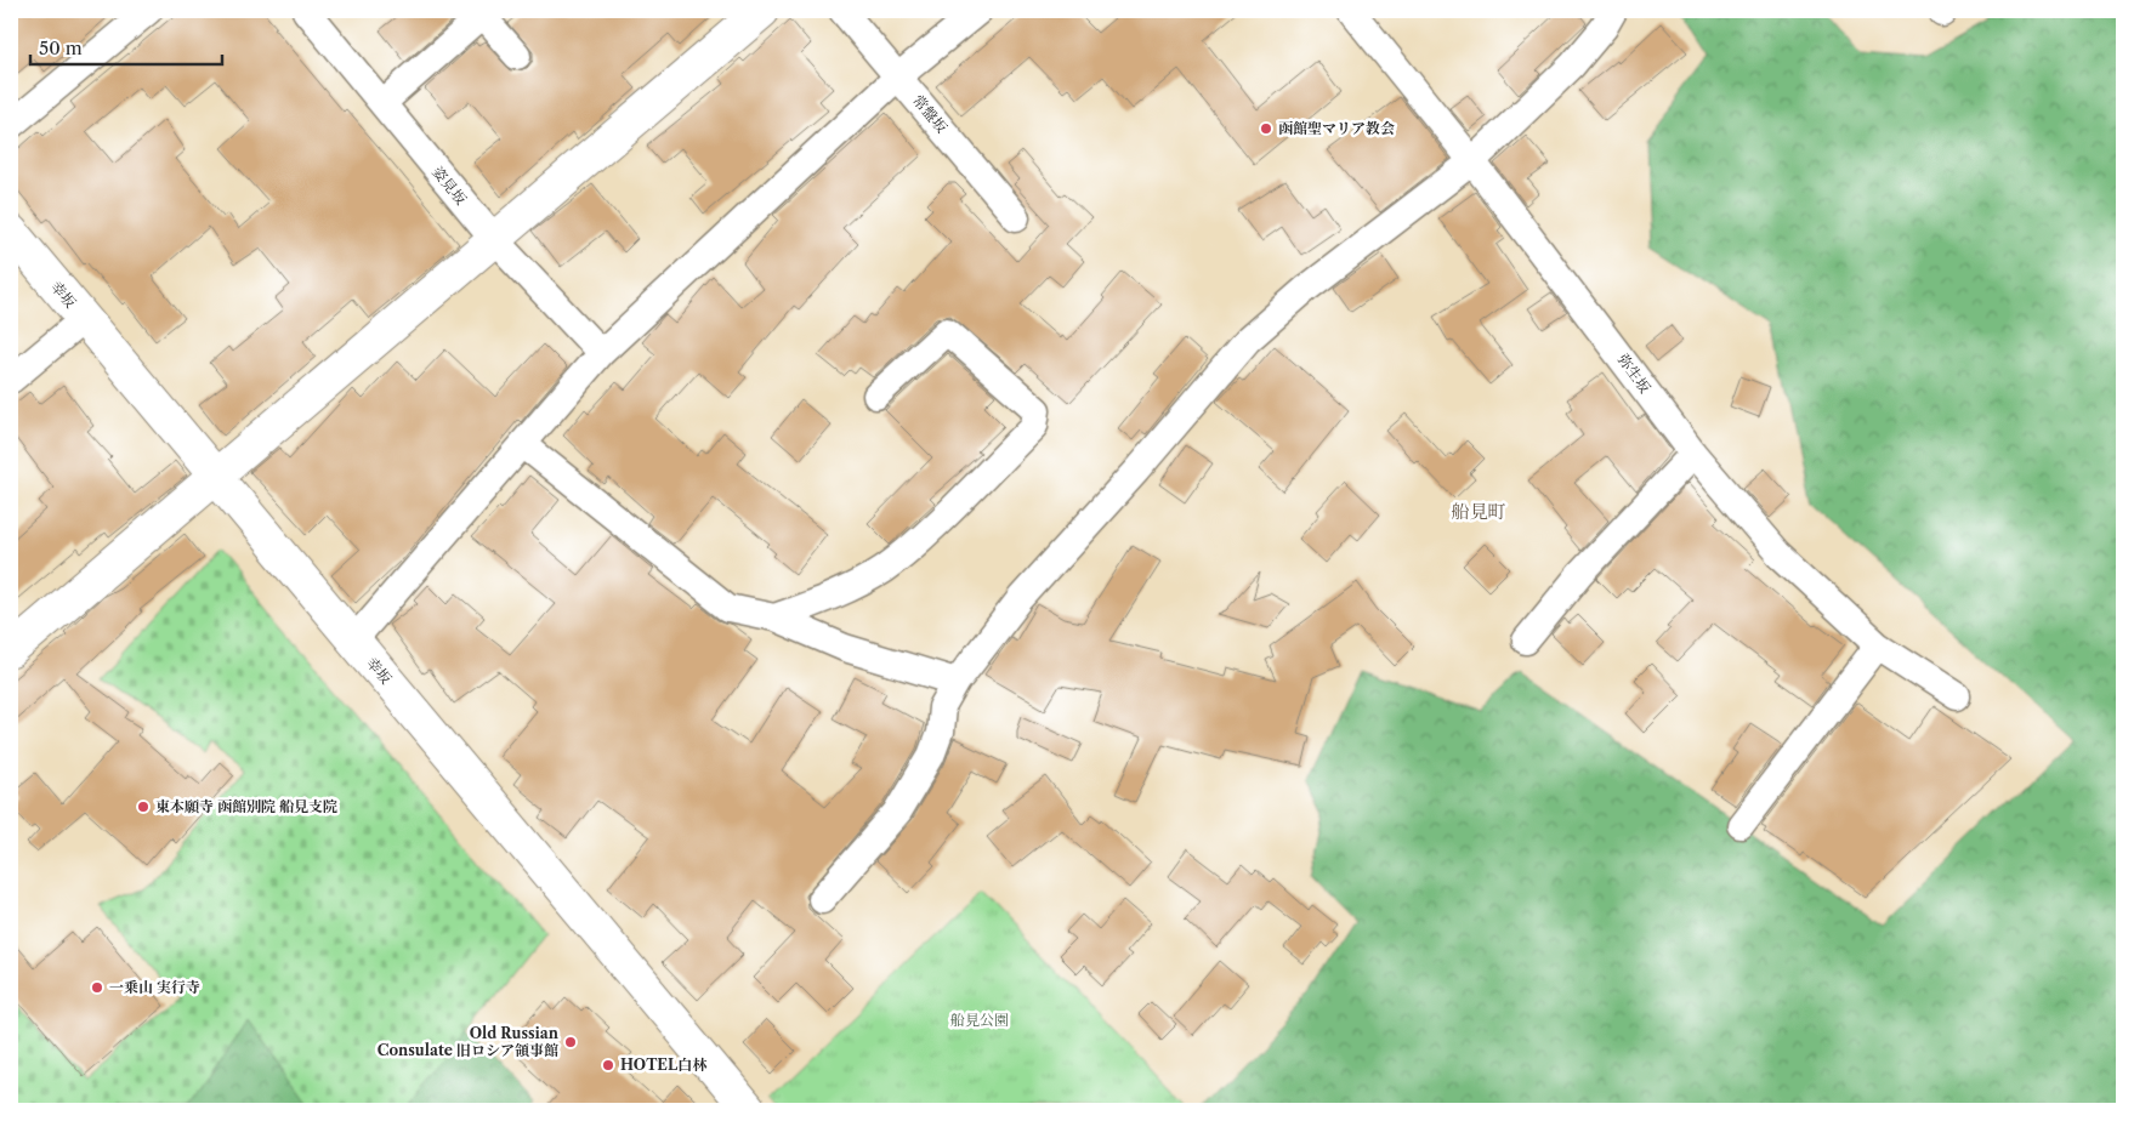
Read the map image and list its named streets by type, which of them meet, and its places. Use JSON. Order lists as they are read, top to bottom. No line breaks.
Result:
{"streets":{"street":["常盤坂","姿見坂","幸坂","弥生坂"]},"districts":["船見町"],"parks":["船見公園"],"places":["函館聖マリア教会","東本願寺 函館別院 船見支院","一乗山 実行寺","Old Russian Consulate 旧ロシア領事館","HOTEL白林"],"scale_bar":"50 m"}
